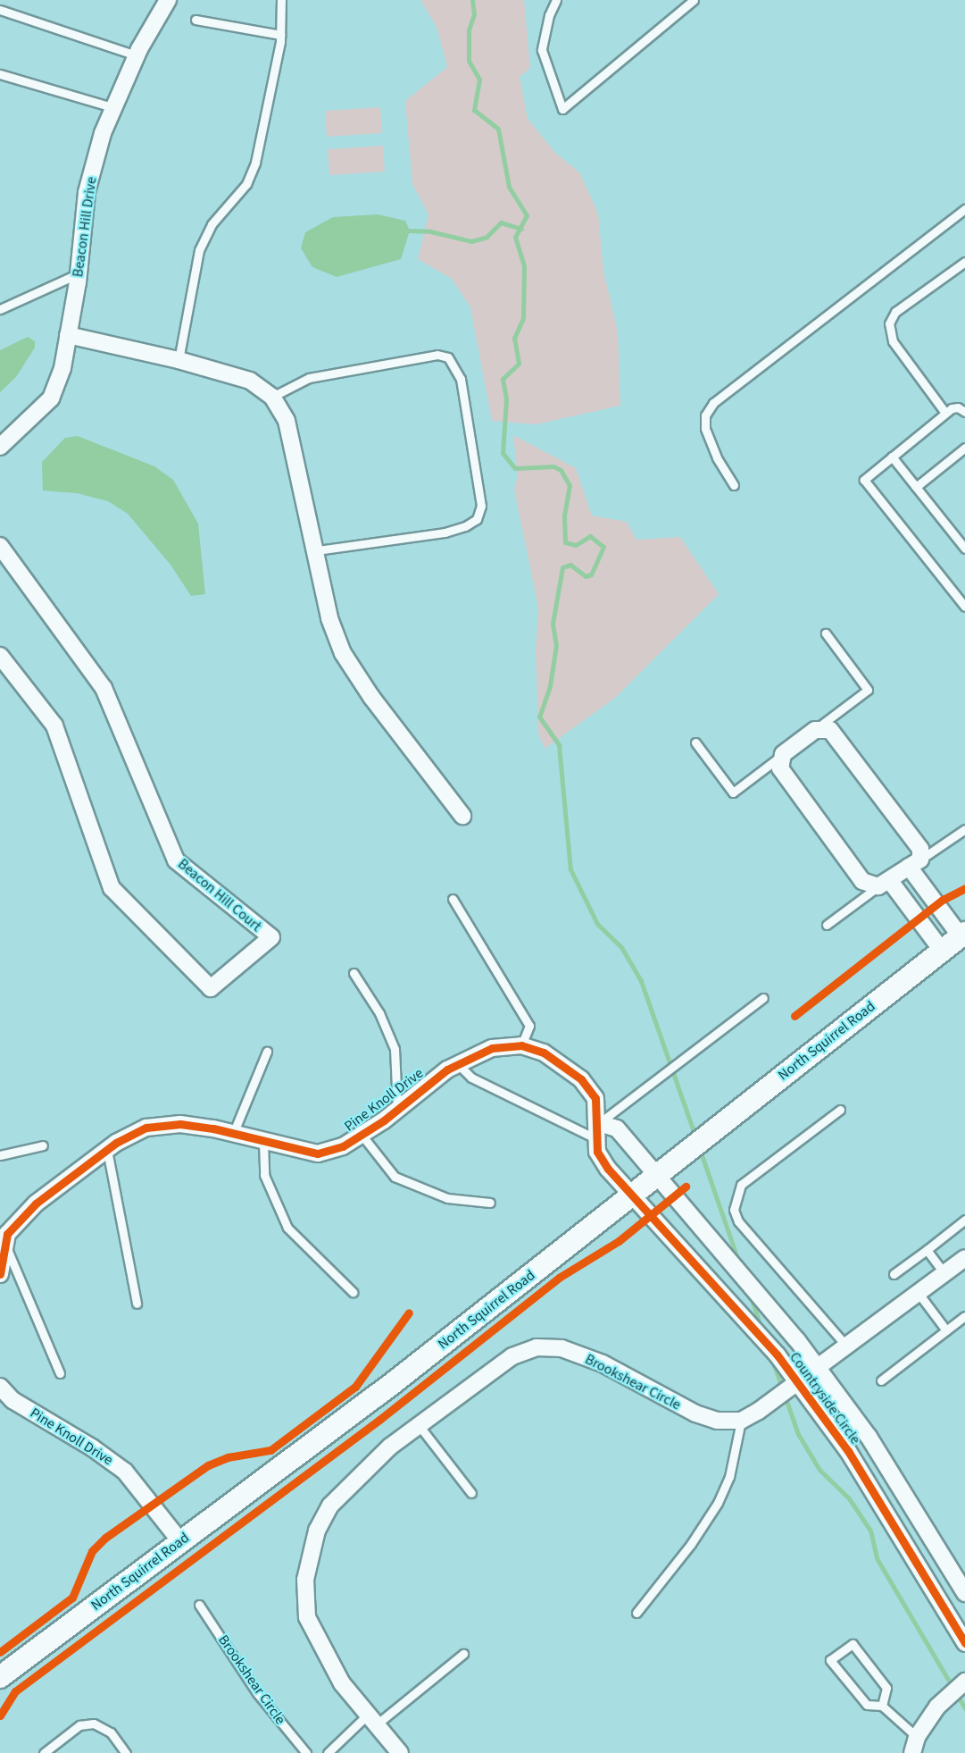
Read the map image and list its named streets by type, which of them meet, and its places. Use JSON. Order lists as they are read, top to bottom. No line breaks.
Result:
{"streets":{"street":["Beacon Hill Drive","Beacon Hill Court","North Squirrel Road","Pine Knoll Drive","Brookshear Circle","Countryside Circle"]},"crossings":[["North Squirrel Road","Pine Knoll Drive"],["North Squirrel Road","Countryside Circle"],["Pine Knoll Drive","Countryside Circle"]]}
